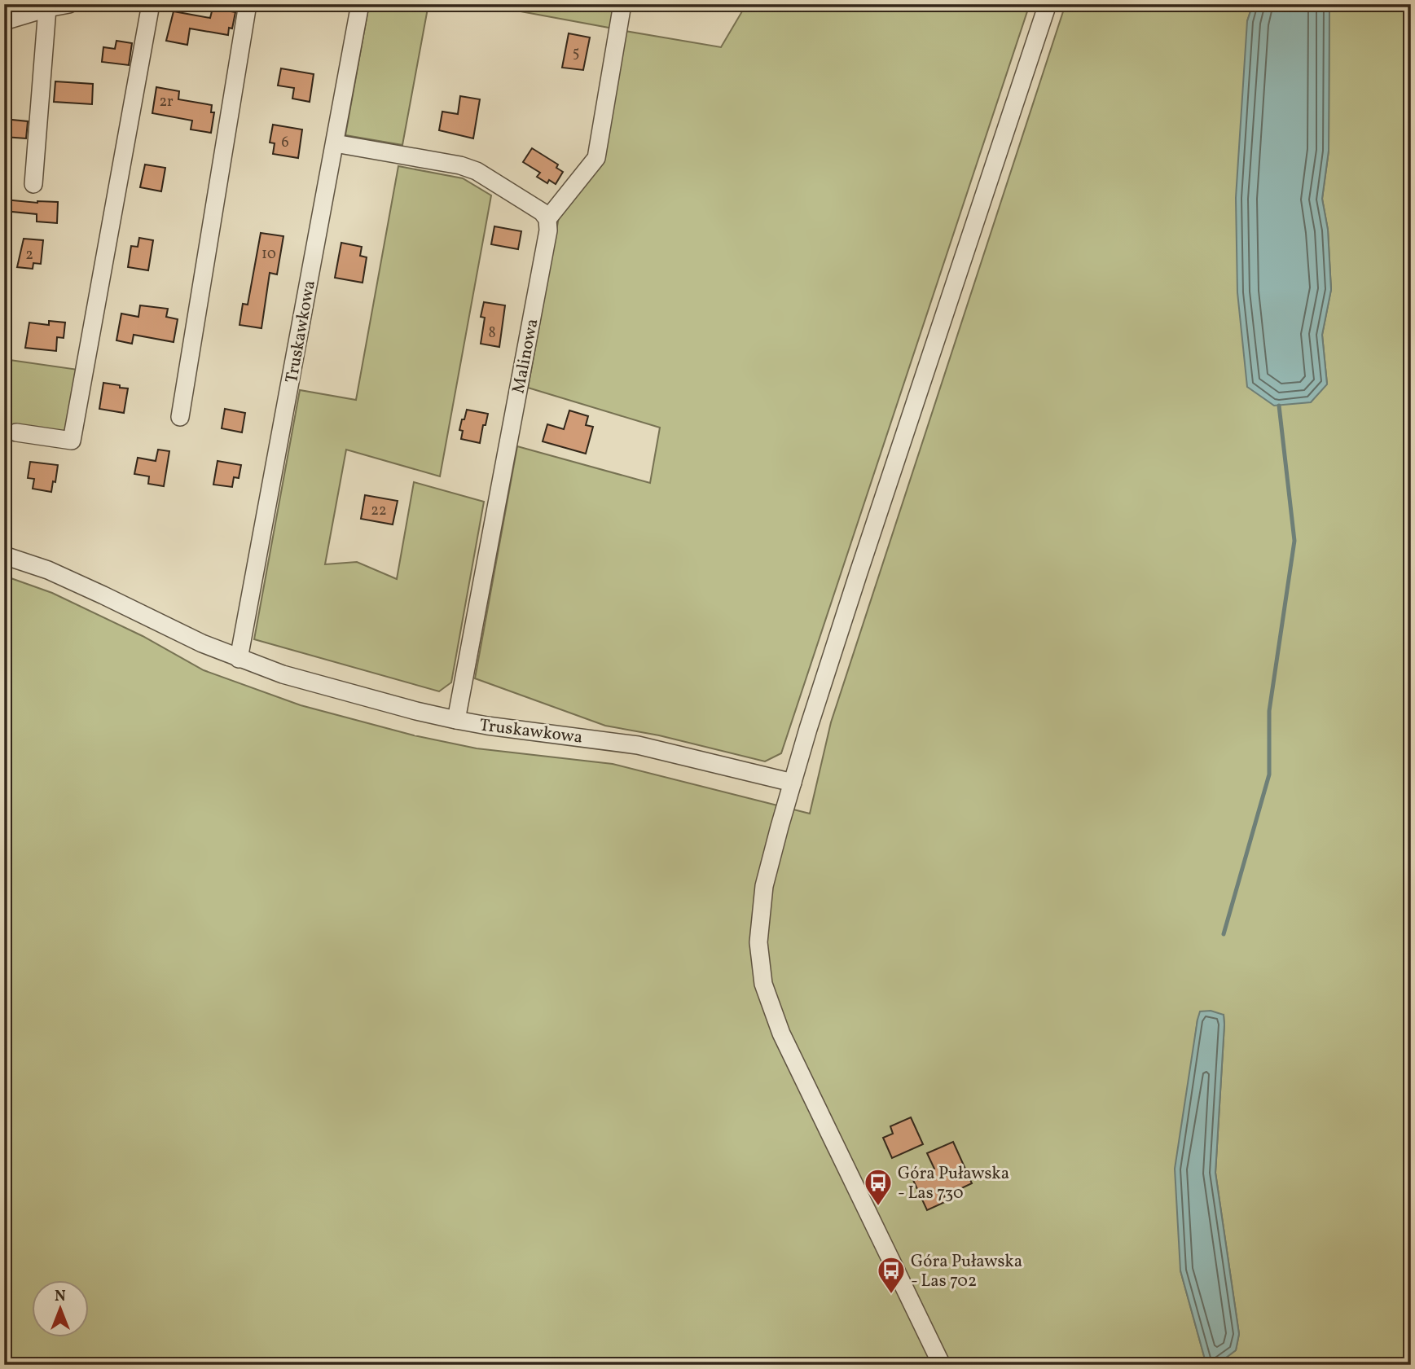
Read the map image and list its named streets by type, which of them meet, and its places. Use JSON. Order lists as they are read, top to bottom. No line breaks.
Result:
{"streets":{"street":["Truskawkowa","Malinowa"]},"crossings":[["Truskawkowa","Malinowa"]],"places":{"bus stop":["Góra Puławska - Las 730","Góra Puławska - Las 702"]},"house_numbers":["5","2r","6","10","2","8","22"],"north":"top"}
